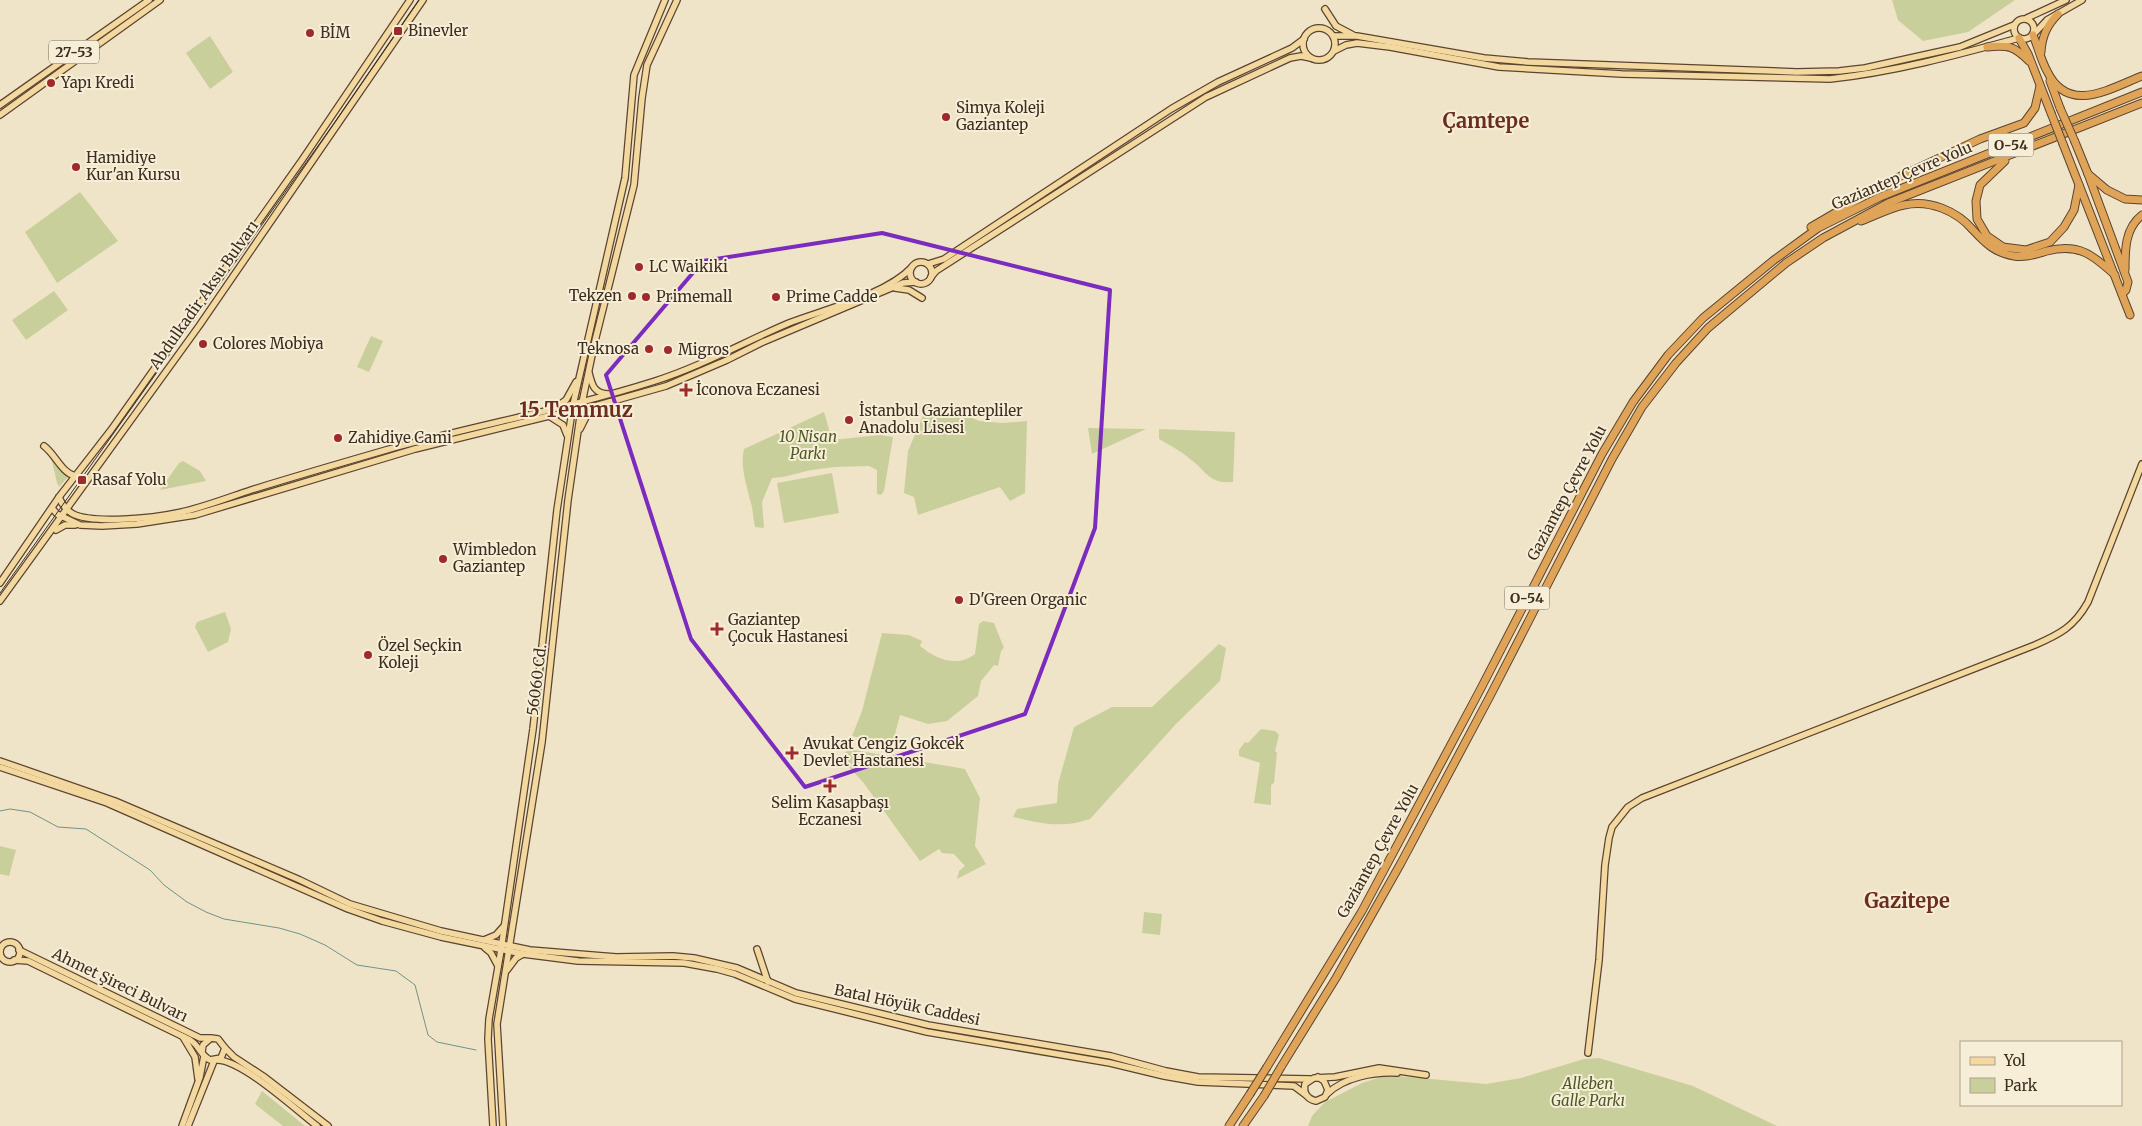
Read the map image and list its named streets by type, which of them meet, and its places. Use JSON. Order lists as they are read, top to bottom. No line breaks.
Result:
{"streets":{"highway":["O-54","Gaziantep Çevre Yolu"],"main road":["27-53","Abdulkadir Aksu Bulvarı","56060 Cd.","Ahmet Şireci Bulvarı","Batal Höyük Caddesi"]},"crossings":[["56060 Cd.","Batal Höyük Caddesi"]],"districts":["Çamtepe","15 Temmuz","Gazitepe"],"parks":["10 Nisan Parkı","Alleben Galle Parkı"],"places":{"transit":["Binevler","Rasaf Yolu"],"other":["BİM","Yapı Kredi","Simya Koleji Gaziantep","Hamidiye Kur'an Kursu","LC Waikiki","Tekzen","Primemall","Prime Cadde","Colores Mobiya","Teknosa","Migros","İstanbul Gaziantepliler Anadolu Lisesi","Zahidiye Cami","Wimbledon Gaziantep","D'Green Organic","Özel Seçkin Koleji"],"health":["İconova Eczanesi","Gaziantep Çocuk Hastanesi","Avukat Cengiz Gokcek Devlet Hastanesi","Selim Kasapbaşı Eczanesi"]},"legend":["Yol","Park"]}
